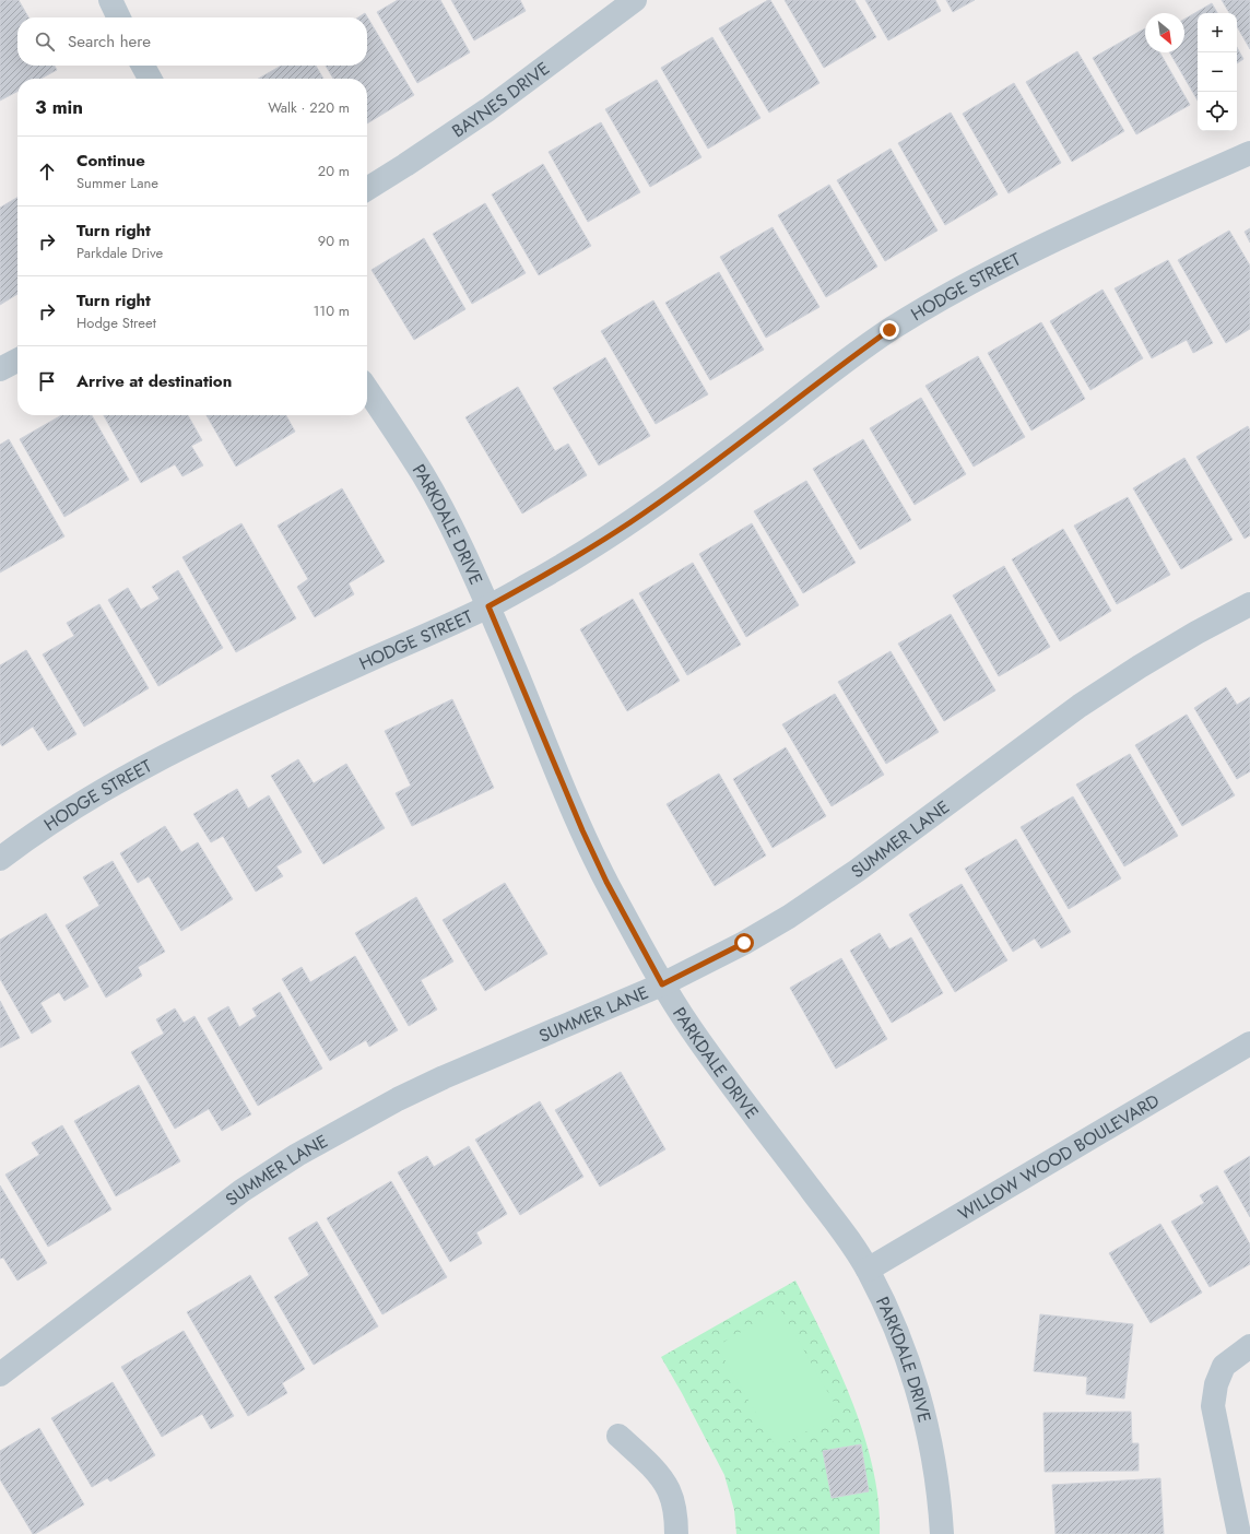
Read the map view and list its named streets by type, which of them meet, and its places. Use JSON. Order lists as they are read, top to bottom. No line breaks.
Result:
{"streets":{"street":["BAYNES DRIVE","HODGE STREET","PARKDALE DRIVE","SUMMER LANE","WILLOW WOOD BOULEVARD"]},"crossings":[["HODGE STREET","PARKDALE DRIVE"],["PARKDALE DRIVE","SUMMER LANE"],["PARKDALE DRIVE","WILLOW WOOD BOULEVARD"]],"north":"bottom right","page":{"map_buttons":["+","−"],"search":"Search here","heading":["3 min","Walk · 220 m"],"list":[["Continue","Summer Lane","20 m"],["Turn right","Parkdale Drive","90 m"],["Turn right","Hodge Street","110 m"],"Arrive at destination"]}}
